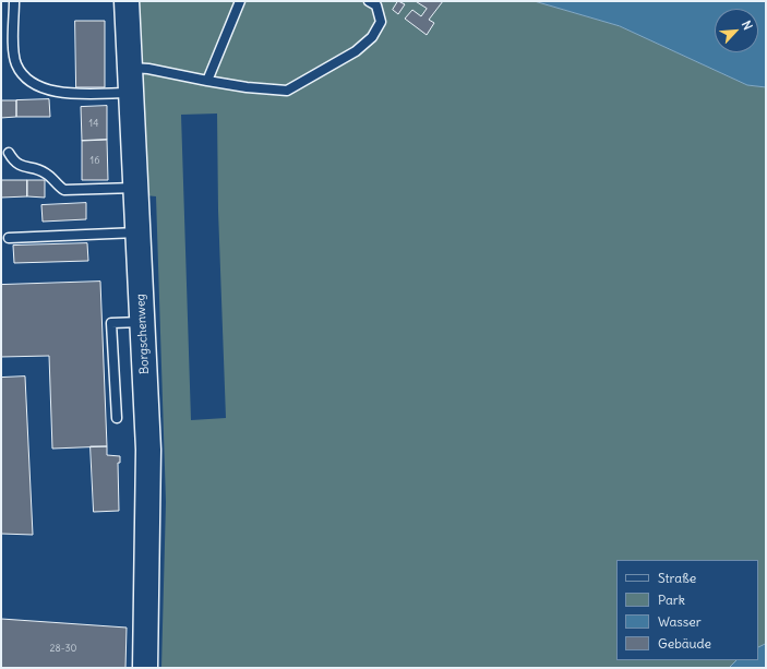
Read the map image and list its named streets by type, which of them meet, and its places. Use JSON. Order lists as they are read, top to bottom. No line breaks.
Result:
{"streets":{"main road":["Borgschenweg"]},"house_numbers":["14","16","28-30"],"legend":["Straße","Park","Wasser","Gebäude"],"north":"top right"}
